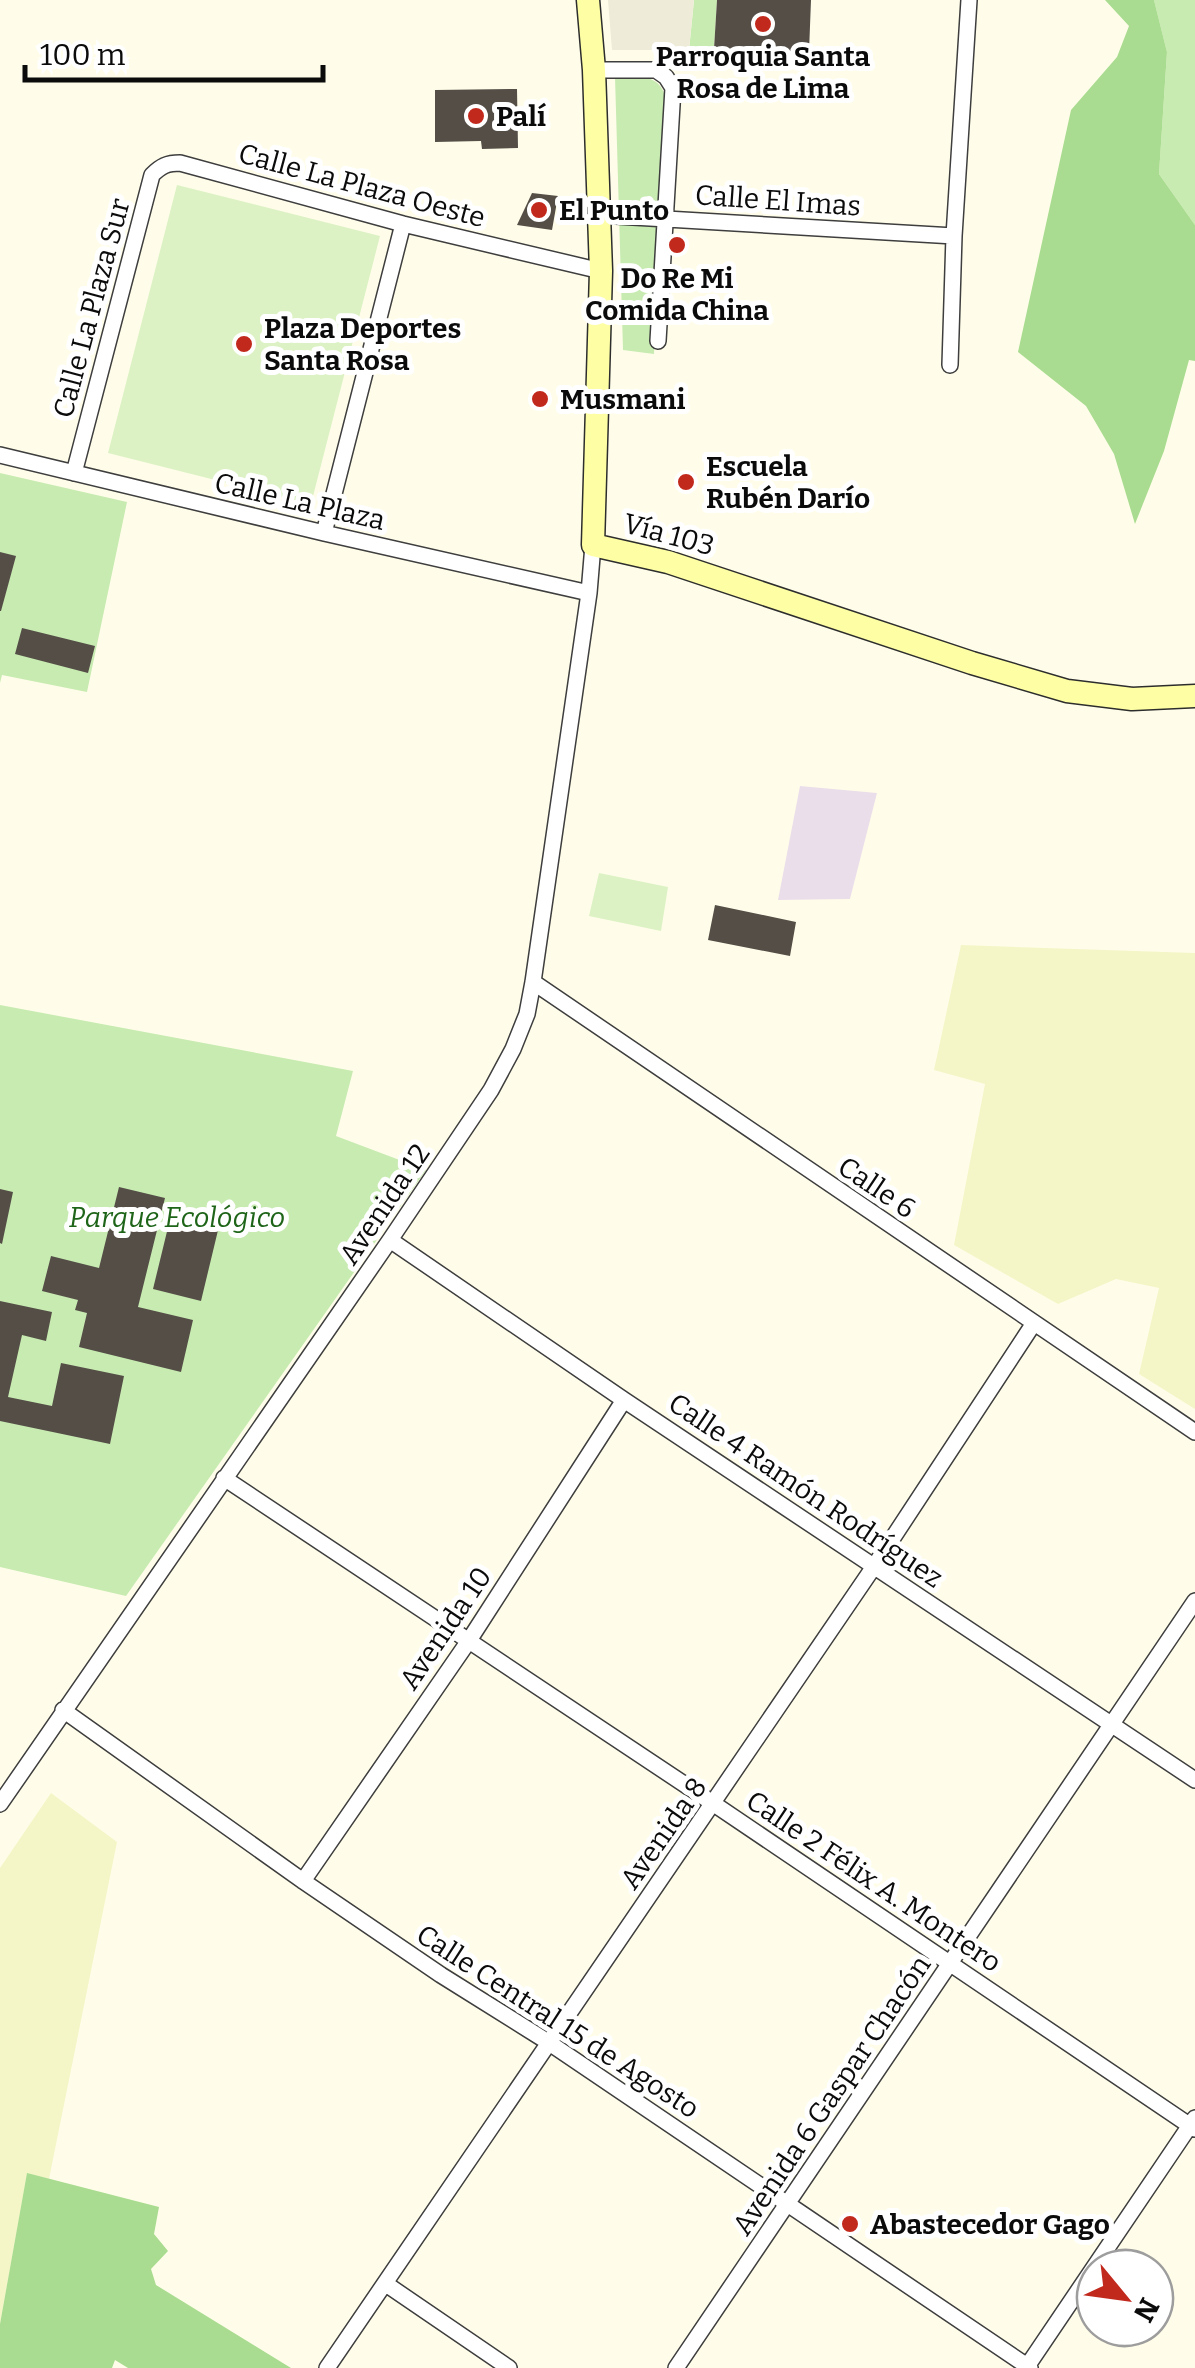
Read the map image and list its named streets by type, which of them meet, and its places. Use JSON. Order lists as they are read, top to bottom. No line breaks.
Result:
{"streets":{"main road":["Vía 103"],"street":["Calle La Plaza Oeste","Calle El Imas","Calle La Plaza Sur","Calle La Plaza","Calle 6","Avenida 12","Calle 4 Ramón Rodríguez","Avenida 10","Avenida 8","Calle 2 Félix A. Montero","Calle Central 15 de Agosto","Avenida 6 Gaspar Chacón"]},"crossings":[["Calle La Plaza Oeste","Calle La Plaza Sur"],["Calle La Plaza Oeste","Vía 103"],["Calle El Imas","Vía 103"],["Calle La Plaza Sur","Calle La Plaza"],["Calle La Plaza","Avenida 12"],["Vía 103","Avenida 12"],["Calle 6","Avenida 12"],["Calle 6","Avenida 8"],["Avenida 12","Calle 4 Ramón Rodríguez"],["Avenida 12","Calle 2 Félix A. Montero"],["Avenida 12","Calle Central 15 de Agosto"],["Calle 4 Ramón Rodríguez","Avenida 10"],["Calle 4 Ramón Rodríguez","Avenida 8"],["Calle 4 Ramón Rodríguez","Avenida 6 Gaspar Chacón"],["Avenida 10","Calle 2 Félix A. Montero"],["Avenida 10","Calle Central 15 de Agosto"],["Avenida 8","Calle 2 Félix A. Montero"],["Avenida 8","Calle Central 15 de Agosto"],["Calle 2 Félix A. Montero","Avenida 6 Gaspar Chacón"],["Calle Central 15 de Agosto","Avenida 6 Gaspar Chacón"]],"parks":["Parque Ecológico"],"places":["Parroquia Santa Rosa de Lima","Palí","El Punto","Do Re Mi Comida China","Plaza Deportes Santa Rosa","Musmani","Escuela Rubén Darío","Abastecedor Gago"],"scale_bar":"100 m","north":"bottom right"}
